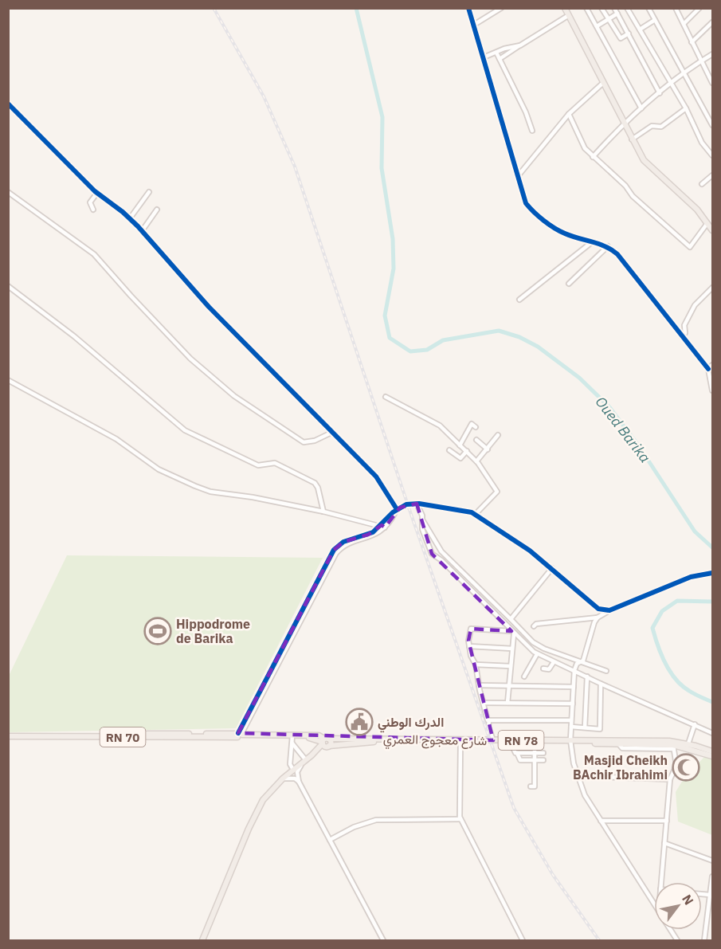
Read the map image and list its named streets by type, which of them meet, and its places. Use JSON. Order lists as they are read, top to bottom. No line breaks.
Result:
{"streets":{"main road":["RN 70","شارع معجوج العمري","RN 78"]},"crossings":[["RN 70","شارع معجوج العمري"],["RN 70","RN 78"],["شارع معجوج العمري","RN 78"]],"water":["Oued Barika"],"places":{"sports":["Hippodrome de Barika"],"public building":["الدرك الوطني"],"mosque":["Masjid Cheikh BAchir Ibrahimi"]},"north":"top right"}
